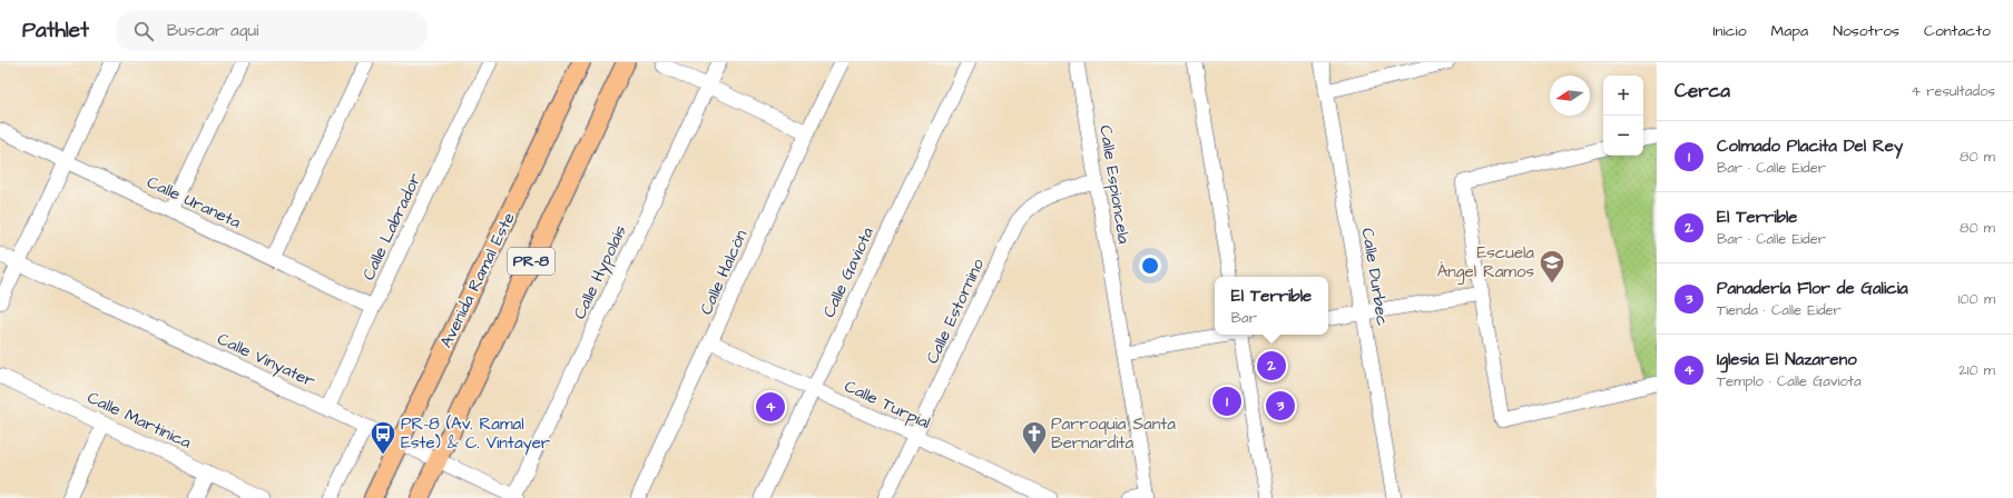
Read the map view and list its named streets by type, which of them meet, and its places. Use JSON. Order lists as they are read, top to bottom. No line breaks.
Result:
{"streets":{"main road":["PR-8","Avenida Ramal Este"],"street":["Calle Espioncela","Calle Uraneta","Calle Labrador","Calle Hypolais","Calle Halcón","Calle Gaviota","Calle Durbec","Calle Estornino","Calle Vinyater","Calle Turpial","Calle Martinica"]},"crossings":[["Calle Espioncela","Calle Estornino"],["Calle Uraneta","Calle Labrador"],["Calle Labrador","Calle Vinyater"],["PR-8","Calle Vinyater"],["Calle Hypolais","Calle Vinyater"],["Calle Halcón","Calle Turpial"],["Calle Gaviota","Calle Turpial"],["Avenida Ramal Este","Calle Vinyater"],["Calle Estornino","Calle Turpial"]],"places":{"school or university":["Escuela Ángel Ramos"],"bus stop":["PR-8 (Av. Ramal Este) & C. Vintayer"],"church":["Parroquia Santa Bernardita"]},"north":"left","page":{"header":"Pathlet","search":"Buscar aquí","nav":["Inicio","Mapa","Nosotros","Contacto"],"heading":["Cerca","4 resultados"],"map_buttons":["+","−"],"list":[{"mark":"1","name":"Colmado Placita Del Rey","note":"Bar · Calle Eider","value":"80 m"},{"mark":"2","name":"El Terrible","note":"Bar · Calle Eider","value":"80 m"},{"mark":"3","name":"Panadería Flor de Galicia","note":"Tienda · Calle Eider","value":"100 m"},{"mark":"4","name":"Iglesia El Nazareno","note":"Templo · Calle Gaviota","value":"210 m"}],"popup":["El Terrible","Bar"],"pins":["2","1","3","4"]}}
